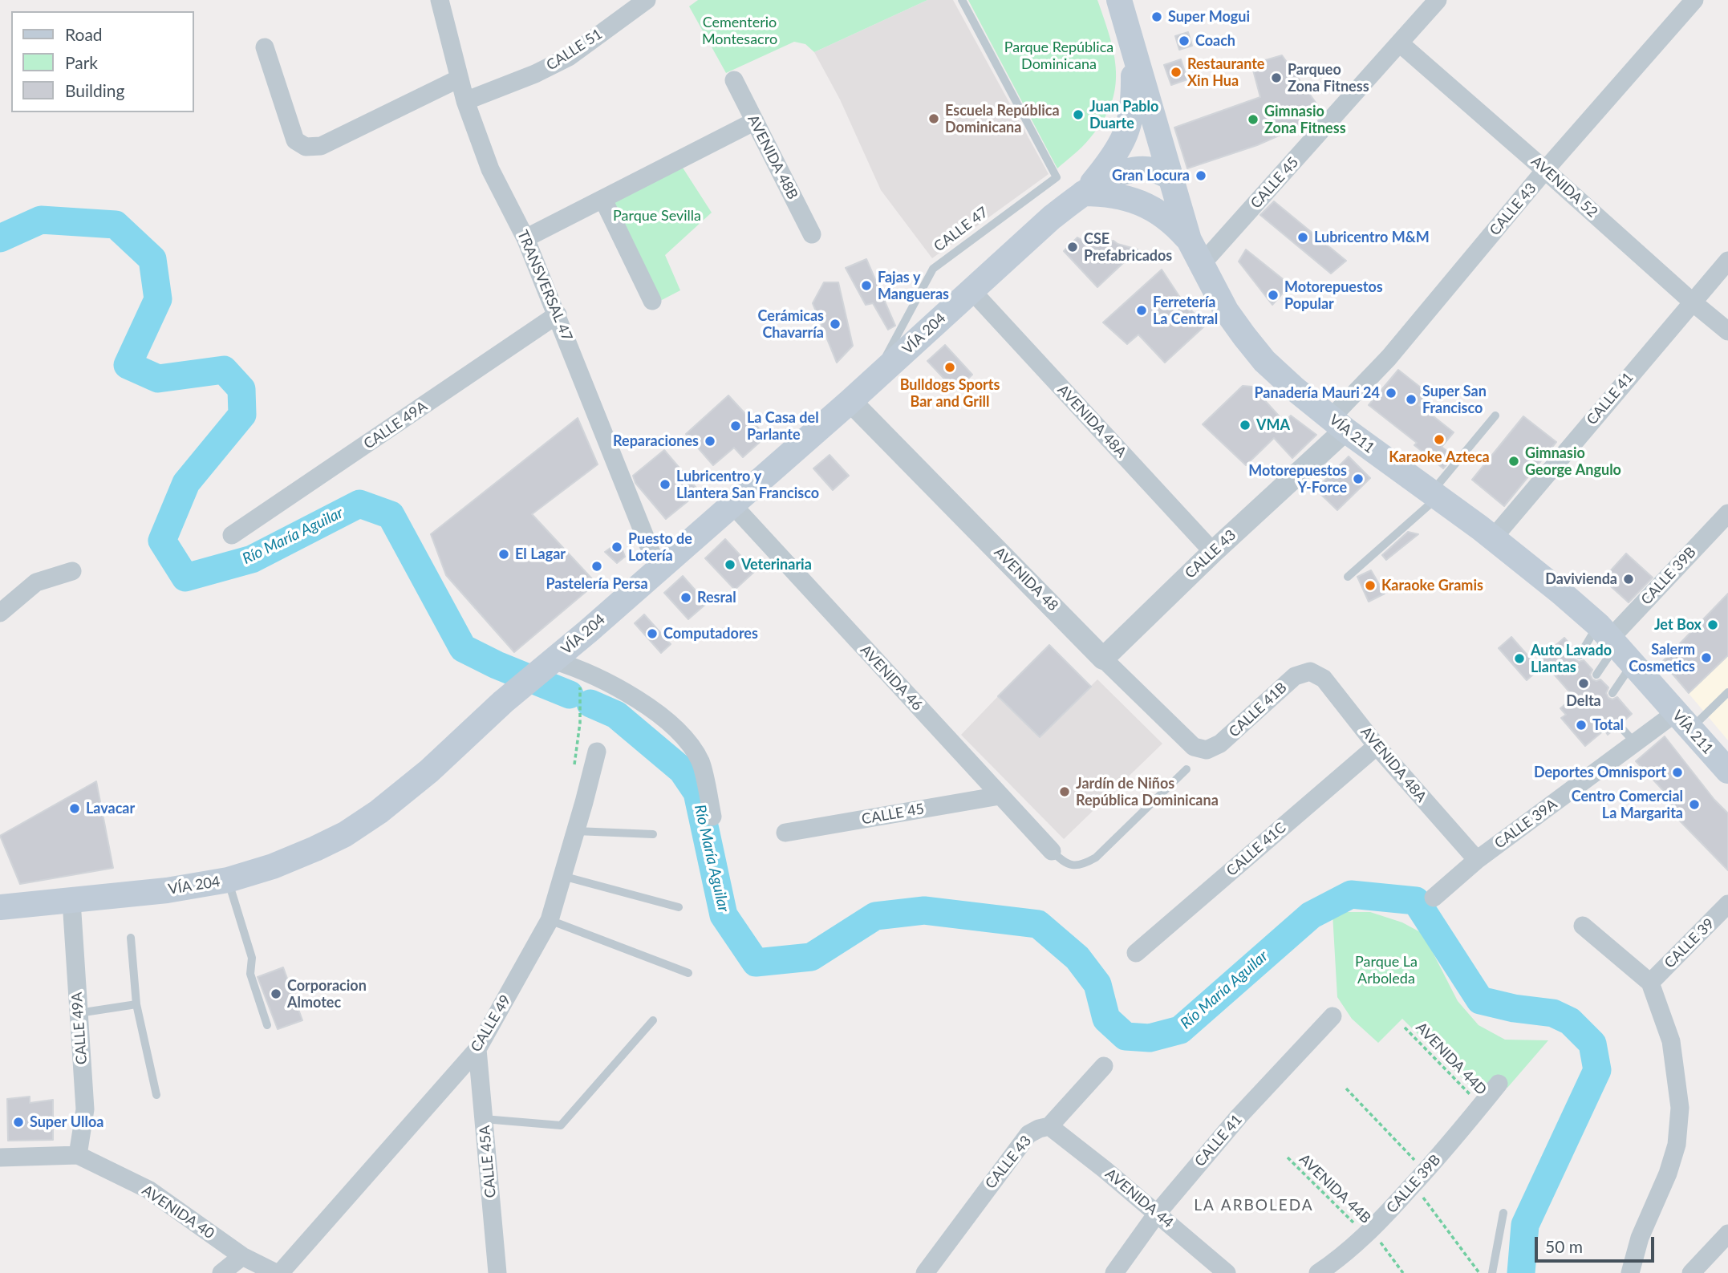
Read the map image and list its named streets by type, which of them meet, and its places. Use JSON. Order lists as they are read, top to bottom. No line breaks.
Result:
{"streets":{"main road":["VÍA 204","VÍA 211"],"street":["CALLE 51","AVENIDA 48B","CALLE 45","AVENIDA 52","CALLE 43","TRANSVERSAL 47","CALLE 41","AVENIDA 48A","CALLE 49A","CALLE 39B","AVENIDA 48","AVENIDA 46","CALLE 41B","CALLE 39A","CALLE 41C","CALLE 39","CALLE 49","CALLE 45A","AVENIDA 44","AVENIDA 40"],"lane":["CALLE 47"],"path":["AVENIDA 44D","AVENIDA 44B"]},"crossings":[["CALLE 51","TRANSVERSAL 47"],["CALLE 45","AVENIDA 52"],["CALLE 45","VÍA 211"],["CALLE 45","AVENIDA 46"],["AVENIDA 52","CALLE 43"],["AVENIDA 52","CALLE 41"],["CALLE 43","AVENIDA 48A"],["CALLE 43","VÍA 211"],["CALLE 43","AVENIDA 48"],["CALLE 43","AVENIDA 44"],["CALLE 47","VÍA 204"],["TRANSVERSAL 47","VÍA 204"],["TRANSVERSAL 47","CALLE 49A"],["VÍA 204","AVENIDA 48A"],["VÍA 204","CALLE 49A"],["VÍA 204","VÍA 211"],["VÍA 204","AVENIDA 48"],["VÍA 204","AVENIDA 46"],["CALLE 41","VÍA 211"],["CALLE 41","AVENIDA 44"],["AVENIDA 48A","CALLE 41B"],["AVENIDA 48A","CALLE 39A"],["AVENIDA 48A","CALLE 41C"],["CALLE 49A","AVENIDA 40"],["VÍA 211","CALLE 39B"],["VÍA 211","CALLE 39A"],["CALLE 39B","AVENIDA 44D"],["CALLE 39B","AVENIDA 44B"],["AVENIDA 48","CALLE 41B"],["CALLE 49","CALLE 45A"],["CALLE 49","AVENIDA 40"]],"districts":["LA ARBOLEDA"],"water":["Río María Aguilar"],"parks":["Cementerio Montesacro","Parque República Dominicana","Parque Sevilla","Parque La Arboleda"],"places":["Super Mogui","Coach","Restaurante Xin Hua","Parqueo Zona Fitness","Juan Pablo Duarte","Escuela República Dominicana","Gimnasio Zona Fitness","Gran Locura","Lubricentro M&M","CSE Prefabricados","Fajas y Mangueras","Motorepuestos Popular","Ferretería La Central","Cerámicas Chavarría","Bulldogs Sports Bar and Grill","Panadería Mauri 24","Super San Francisco","VMA","La Casa del Parlante","Karaoke Azteca","Reparaciones","Gimnasio George Angulo","Motorepuestos Y-Force","Lubricentro y Llantera San Francisco","Puesto de Lotería","El Lagar","Veterinaria","Pastelería Persa","Davivienda","Karaoke Gramis","Resral","Jet Box","Computadores","Salerm Cosmetics","Auto Lavado Llantas","Delta","Total","Deportes Omnisport","Jardín de Niños República Dominicana","Centro Comercial La Margarita","Lavacar","Corporacion Almotec","Super Ulloa"],"legend":["Road","Park","Building"],"scale_bar":"50 m"}
